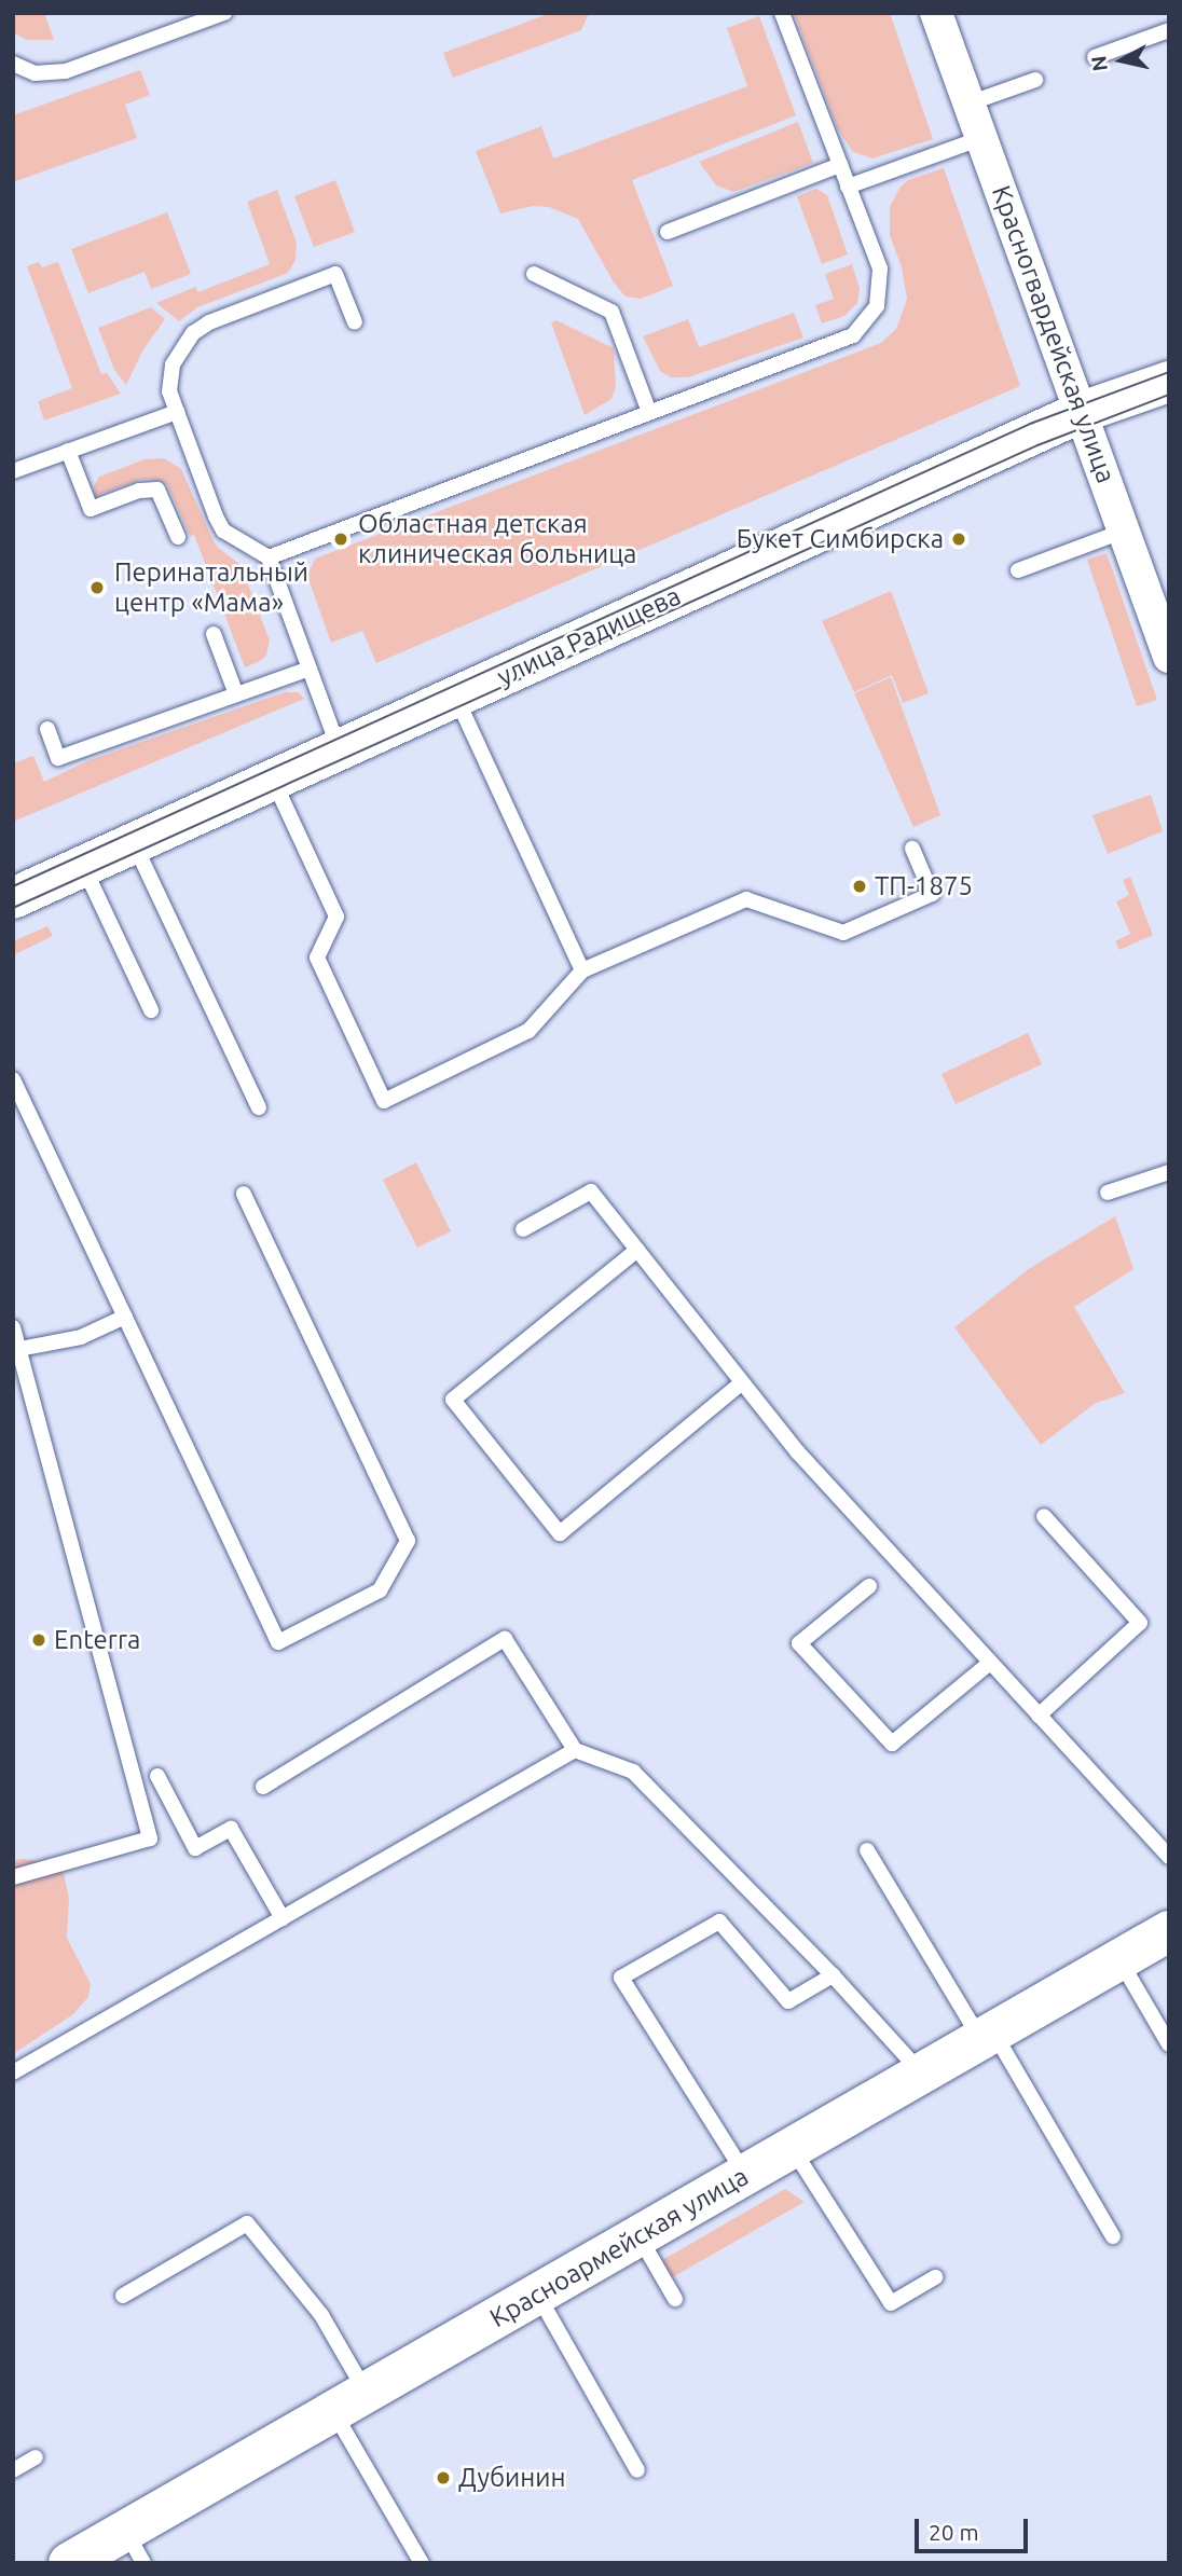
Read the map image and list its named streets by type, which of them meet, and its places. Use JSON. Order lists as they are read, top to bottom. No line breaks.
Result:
{"streets":{"street":["Красногвардейская улица","улица Радищева","Красноармейская улица"]},"crossings":[["Красногвардейская улица","улица Радищева"]],"places":["Областная детская клиническая больница","Букет Симбирска","Перинатальный центр «Мама»","ТП-1875","Enterra","Дубинин"],"scale_bar":"20 m","north":"left"}
